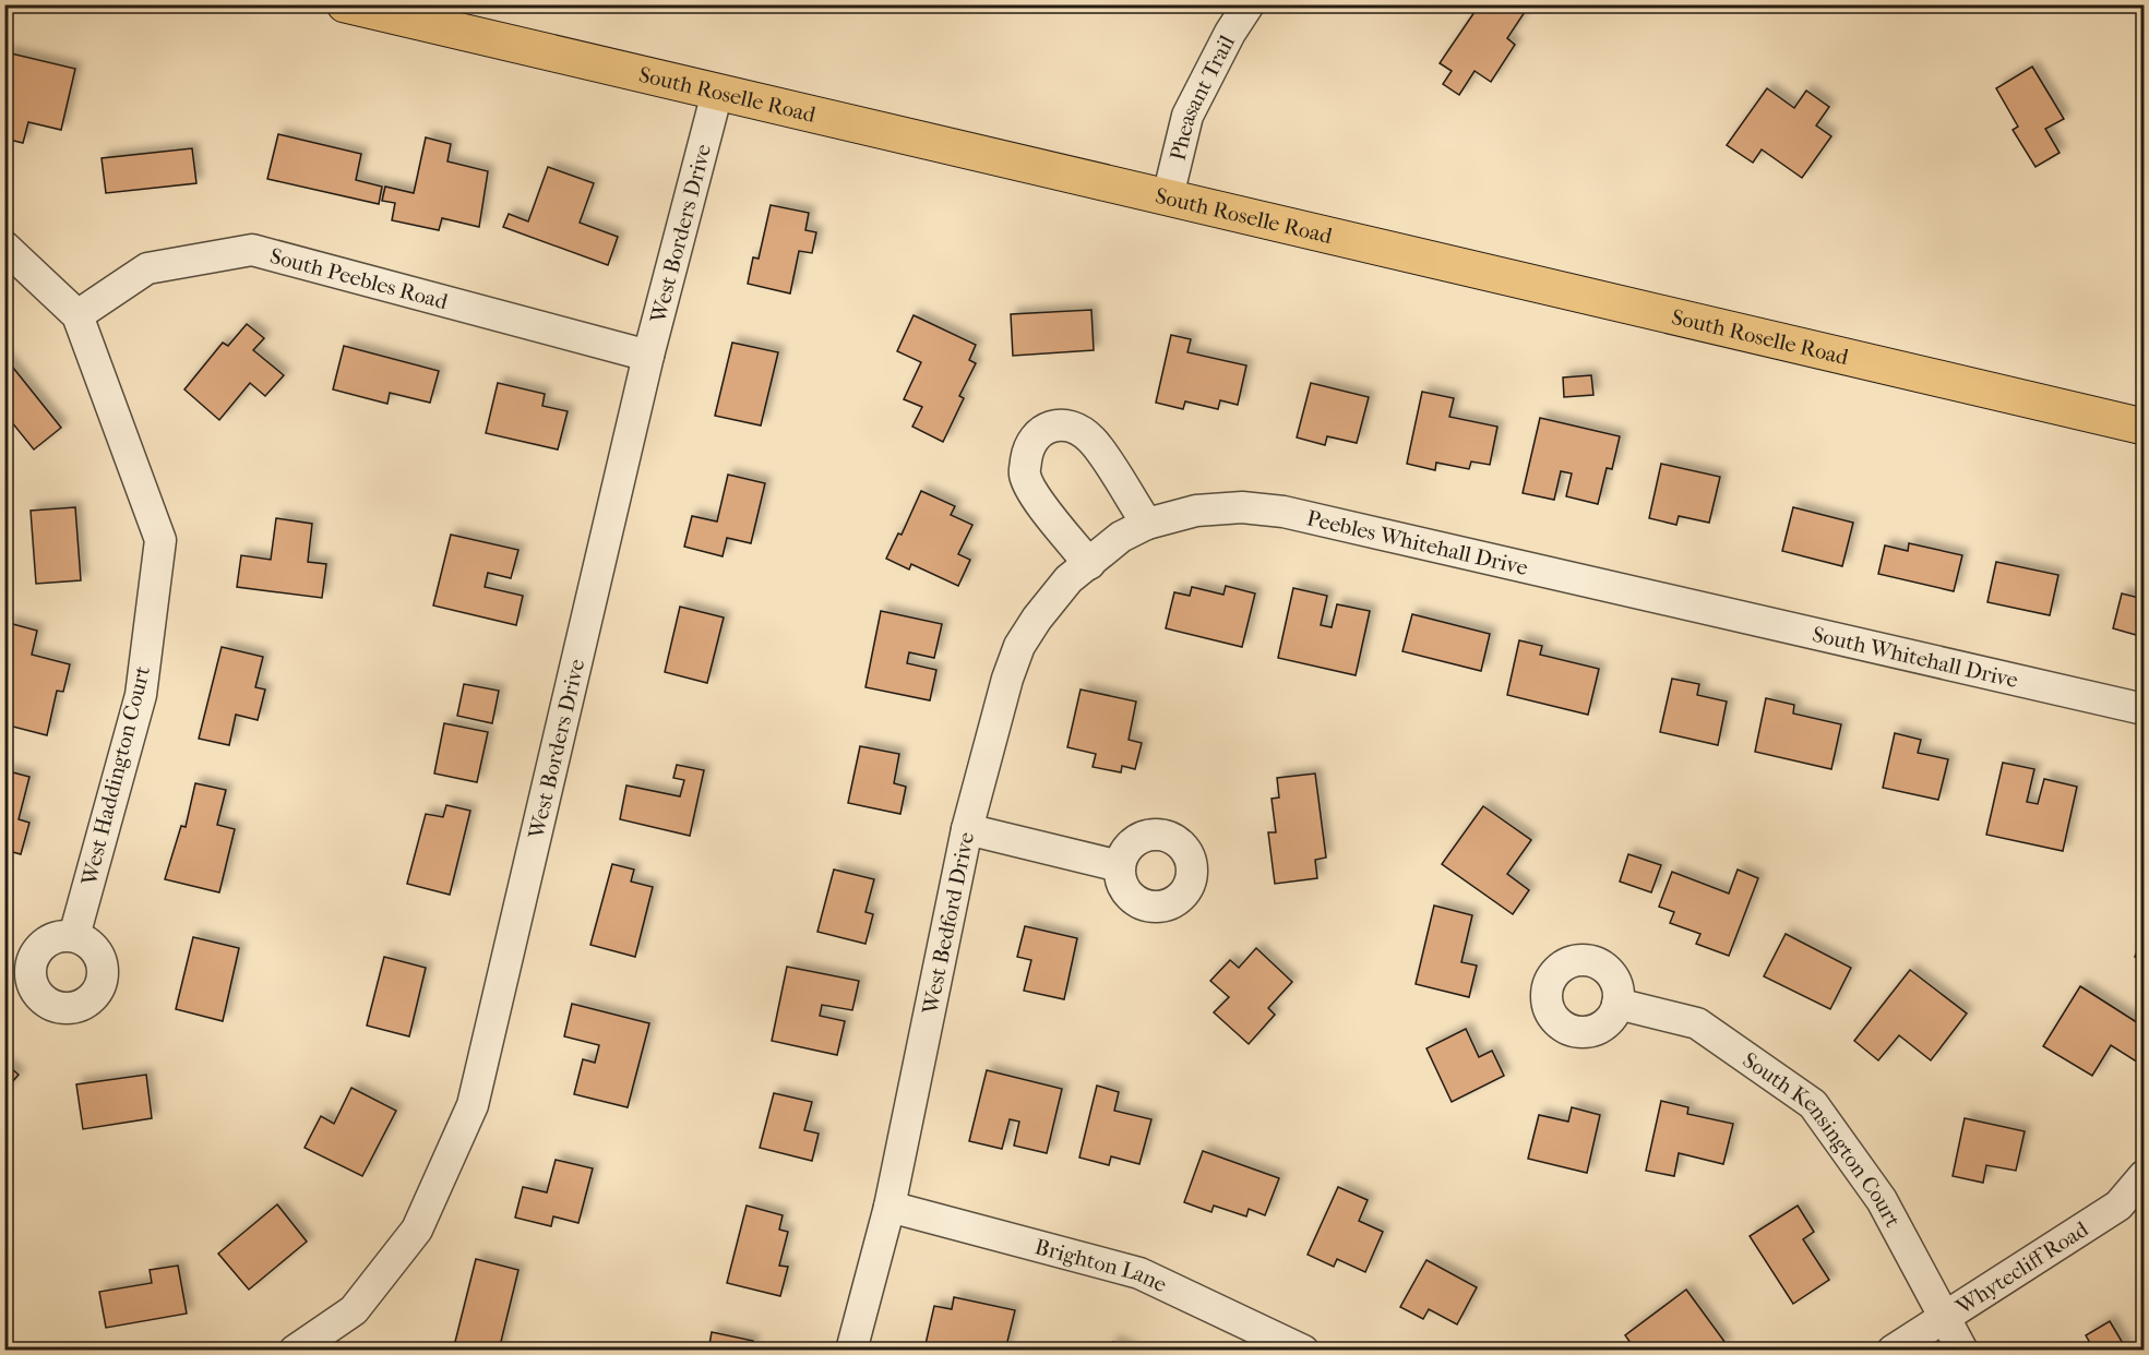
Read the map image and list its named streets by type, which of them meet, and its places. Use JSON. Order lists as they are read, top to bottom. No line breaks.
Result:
{"streets":{"main road":["South Roselle Road"],"street":["Pheasant Trail","West Borders Drive","South Peebles Road","Peebles Whitehall Drive","South Whitehall Drive","West Haddington Court","West Bedford Drive","South Kensington Court","Brighton Lane","Whytecliff Road"]},"crossings":[["South Roselle Road","Pheasant Trail"],["South Roselle Road","West Borders Drive"],["West Borders Drive","South Peebles Road"],["South Peebles Road","West Haddington Court"],["Peebles Whitehall Drive","South Whitehall Drive"],["Peebles Whitehall Drive","West Bedford Drive"],["West Bedford Drive","Brighton Lane"],["South Kensington Court","Whytecliff Road"]]}
